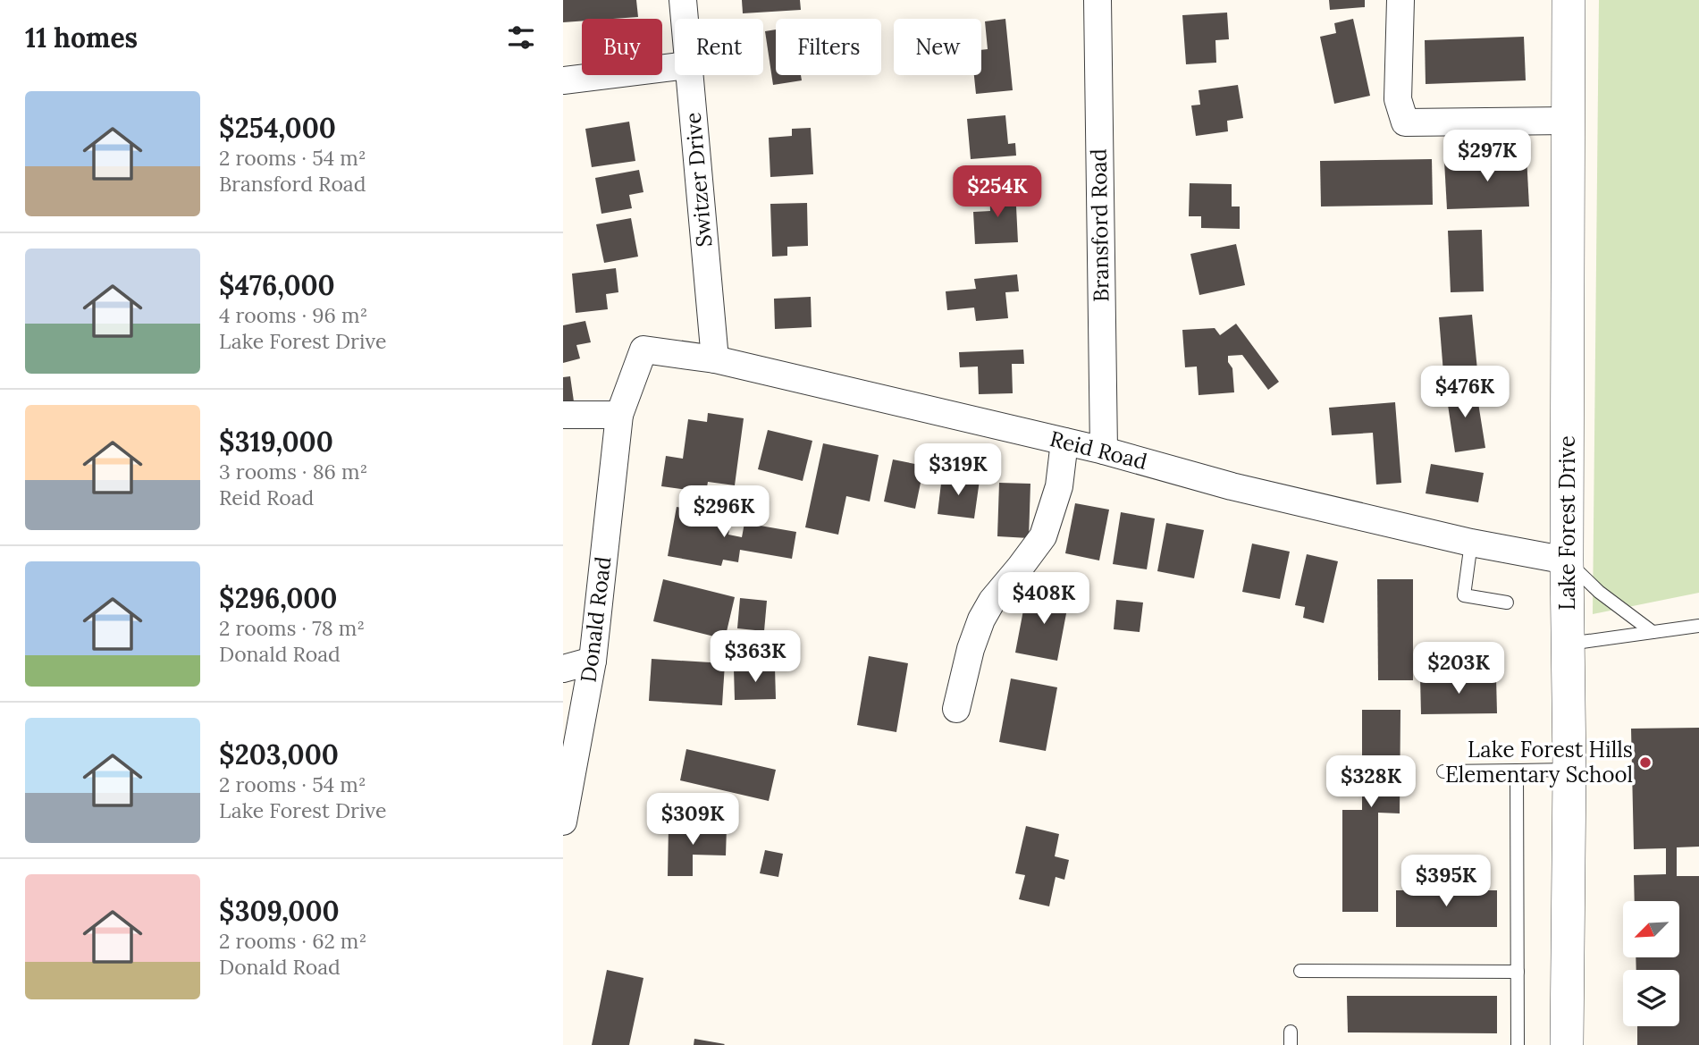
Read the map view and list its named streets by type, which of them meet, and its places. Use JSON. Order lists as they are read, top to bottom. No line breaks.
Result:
{"streets":{"street":["Switzer Drive","Bransford Road","Reid Road","Lake Forest Drive","Donald Road"]},"crossings":[["Switzer Drive","Reid Road"],["Bransford Road","Reid Road"],["Reid Road","Lake Forest Drive"],["Reid Road","Donald Road"]],"places":["Lake Forest Hills Elementary School"],"north":"bottom left","page":{"heading":"11 homes","chip":["Buy","Rent","Filters","New"],"list":[{"name":"$254,000","note":"2 rooms · 54 m² · Bransford Road"},{"name":"$476,000","note":"4 rooms · 96 m² · Lake Forest Drive"},{"name":"$319,000","note":"3 rooms · 86 m² · Reid Road"},{"name":"$296,000","note":"2 rooms · 78 m² · Donald Road"},{"name":"$203,000","note":"2 rooms · 54 m² · Lake Forest Drive"},{"name":"$309,000","note":"2 rooms · 62 m² · Donald Road"}],"price":["$297K","$254K","$476K","$319K","$296K","$408K","$363K","$203K","$328K","$309K","$395K"]}}
